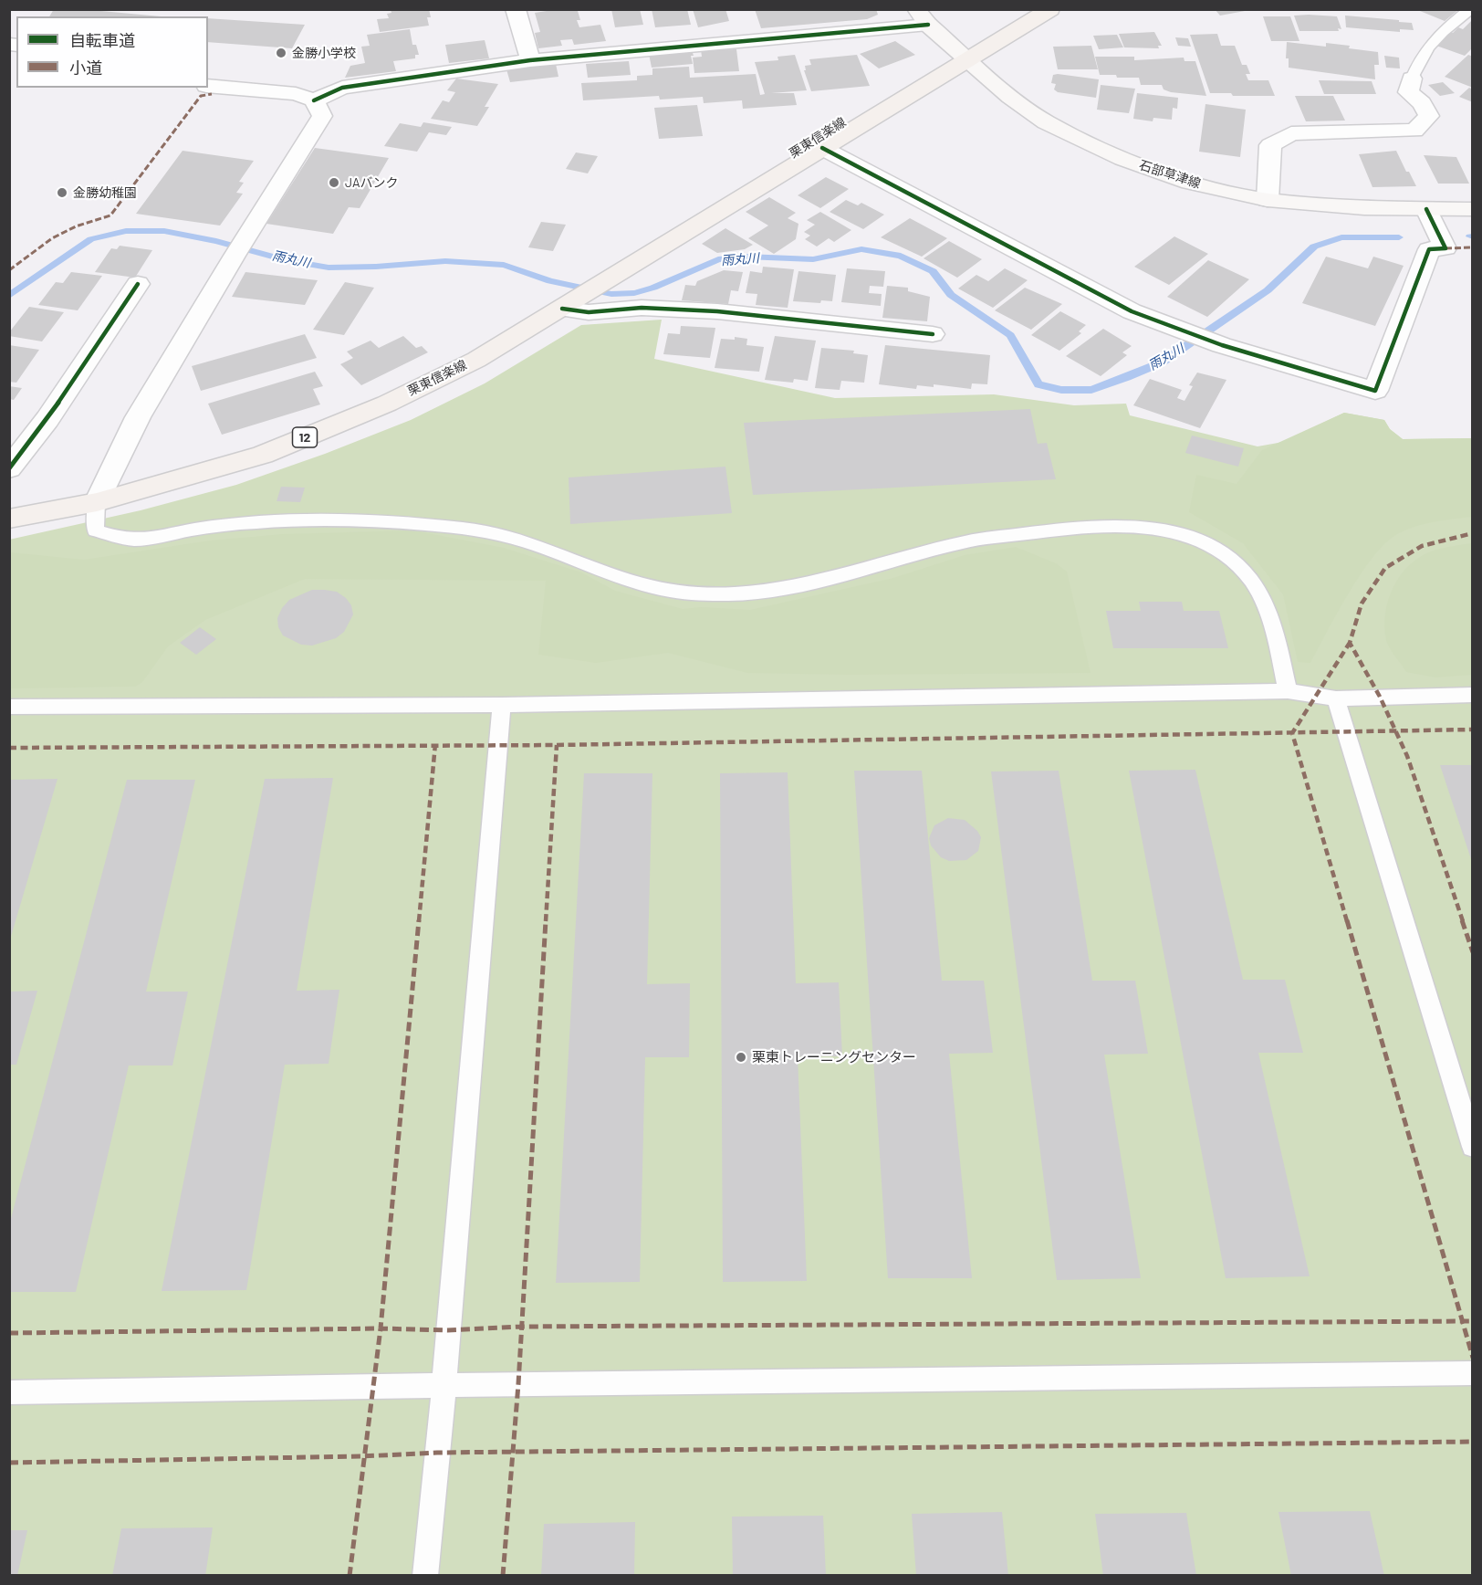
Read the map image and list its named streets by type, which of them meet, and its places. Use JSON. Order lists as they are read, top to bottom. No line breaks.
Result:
{"streets":{"main road":["栗東信楽線","石部草津線","12"]},"crossings":[["栗東信楽線","石部草津線"]],"water":["雨丸川"],"places":["金勝小学校","JAバンク","金勝幼稚園","栗東トレーニングセンター"],"legend":["自転車道","小道"]}
